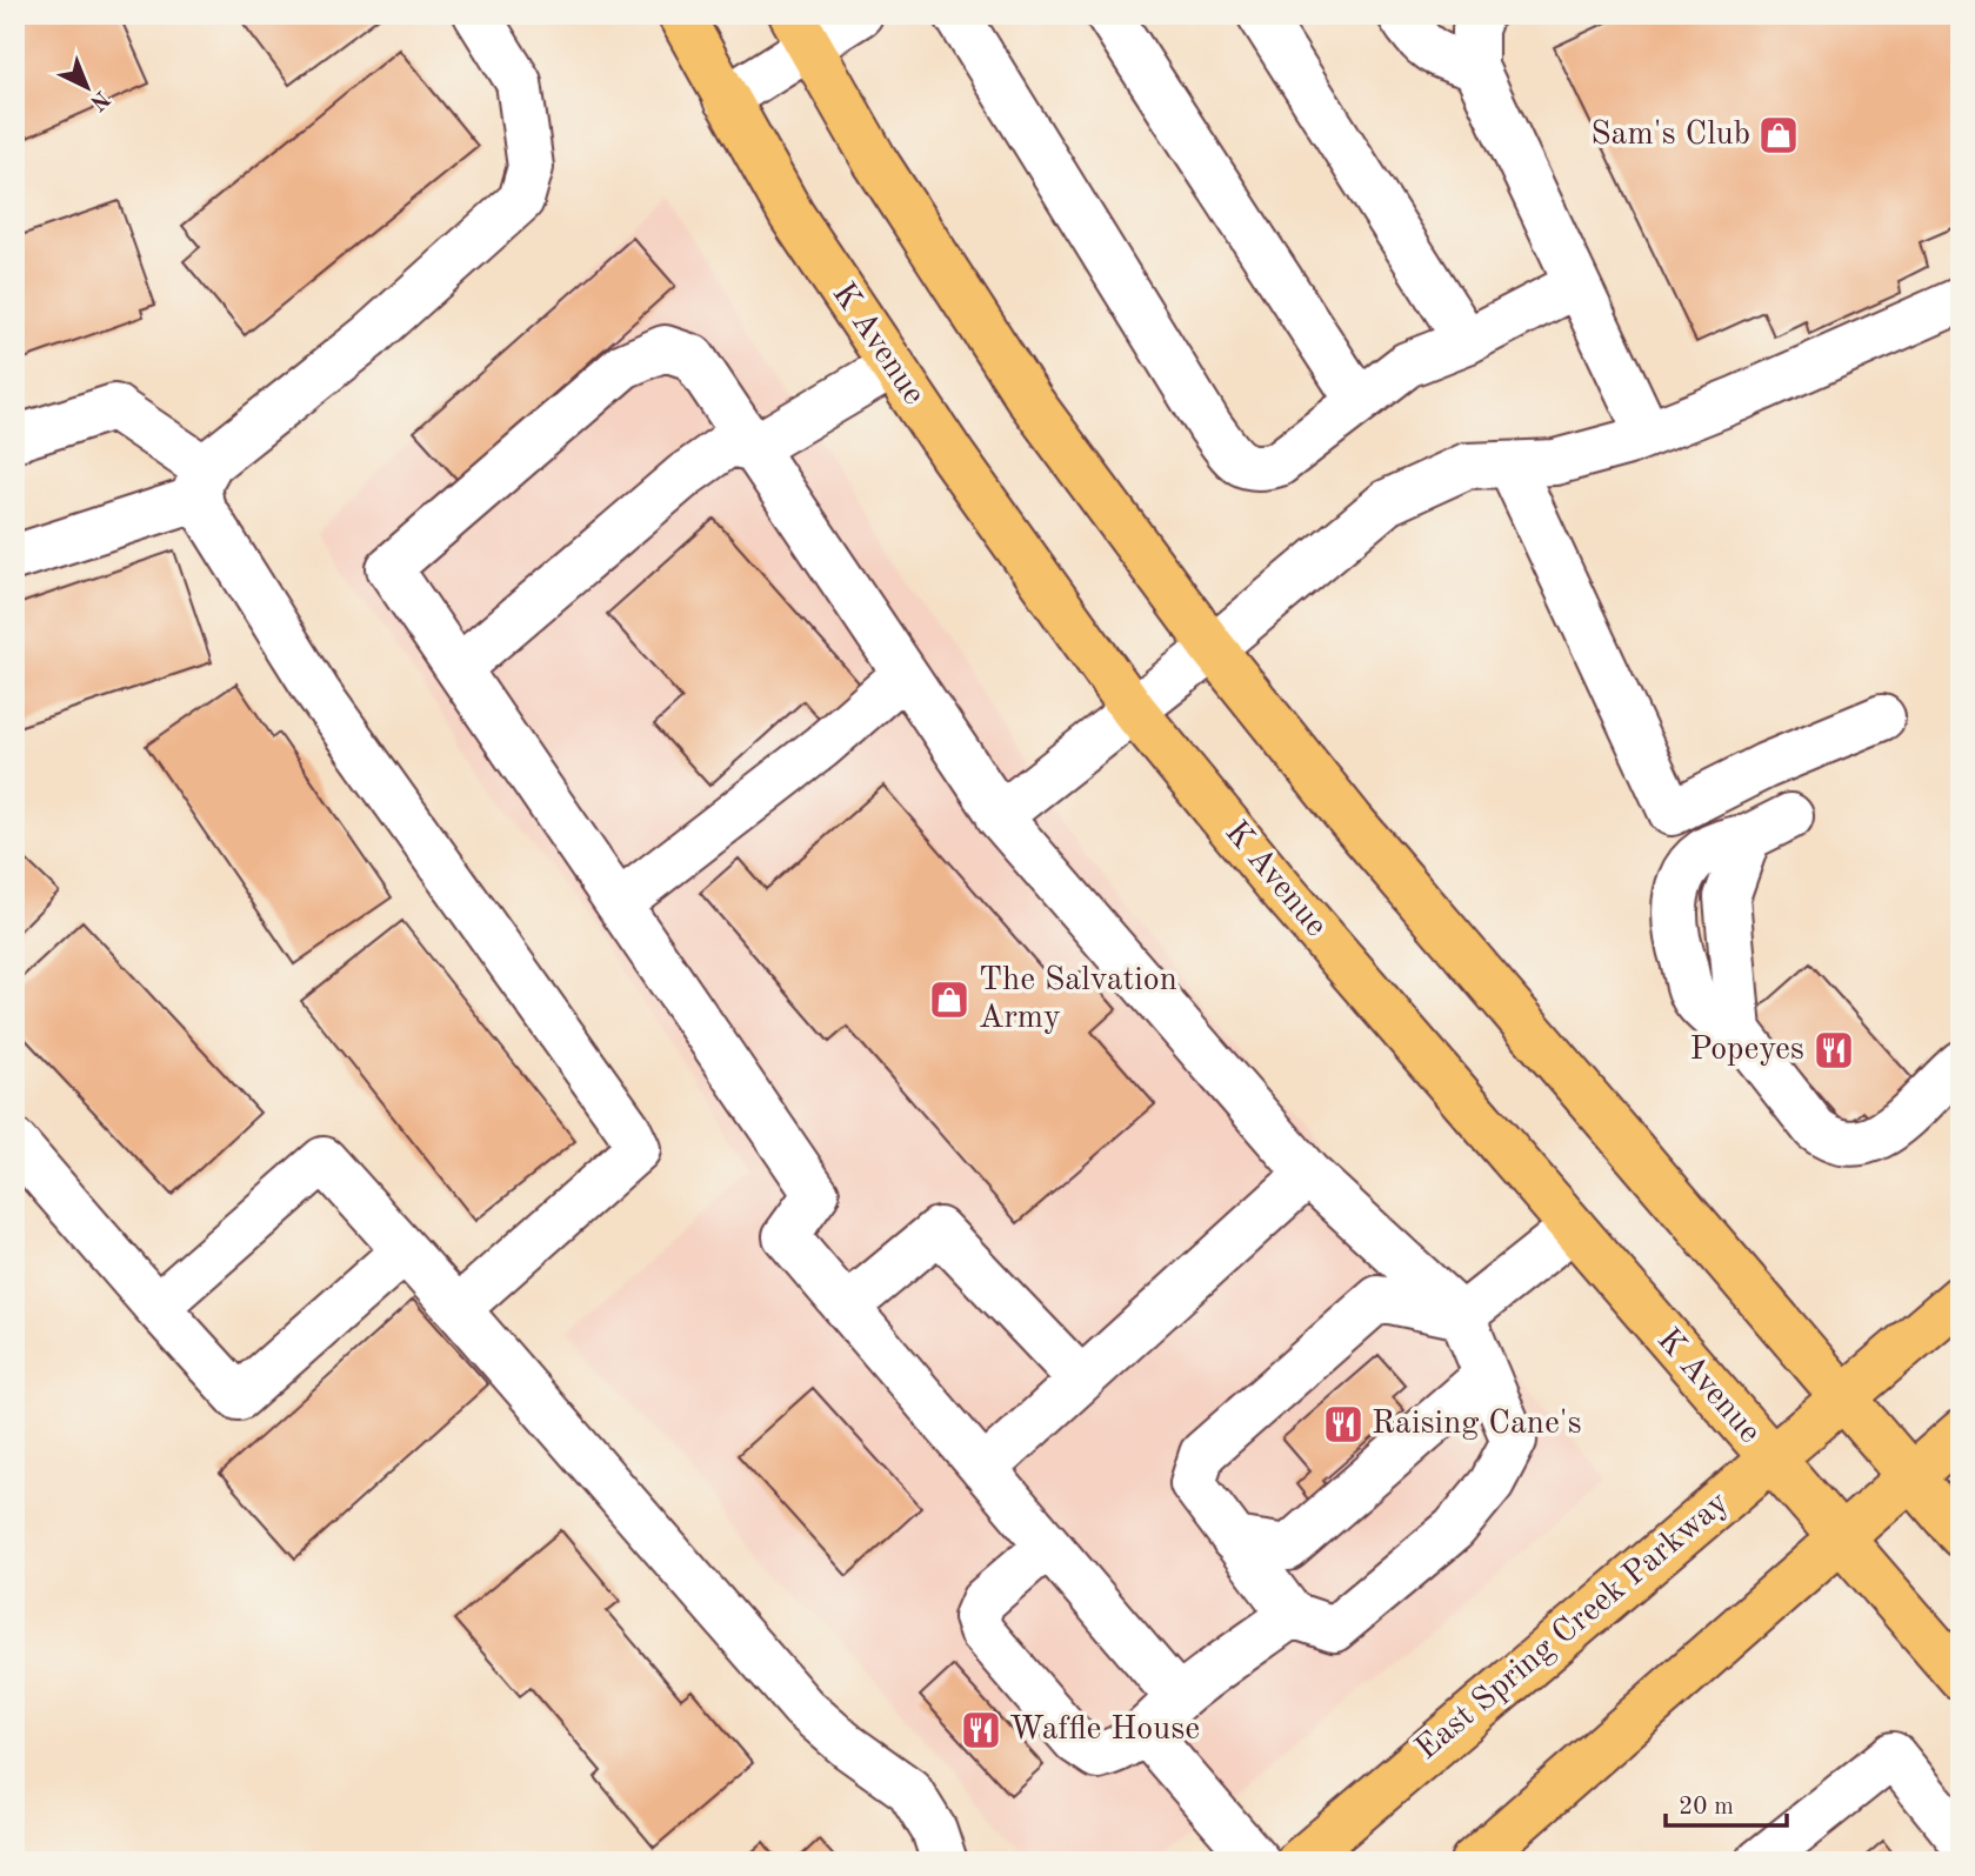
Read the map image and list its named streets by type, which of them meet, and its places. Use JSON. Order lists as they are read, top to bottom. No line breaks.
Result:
{"streets":{"main road":["K Avenue","East Spring Creek Parkway"]},"crossings":[["K Avenue","East Spring Creek Parkway"]],"places":{"shop":["Sam's Club","The Salvation Army"],"restaurant":["Popeyes","Raising Cane's","Waffle House"]},"scale_bar":"20 m","north":"bottom right"}
